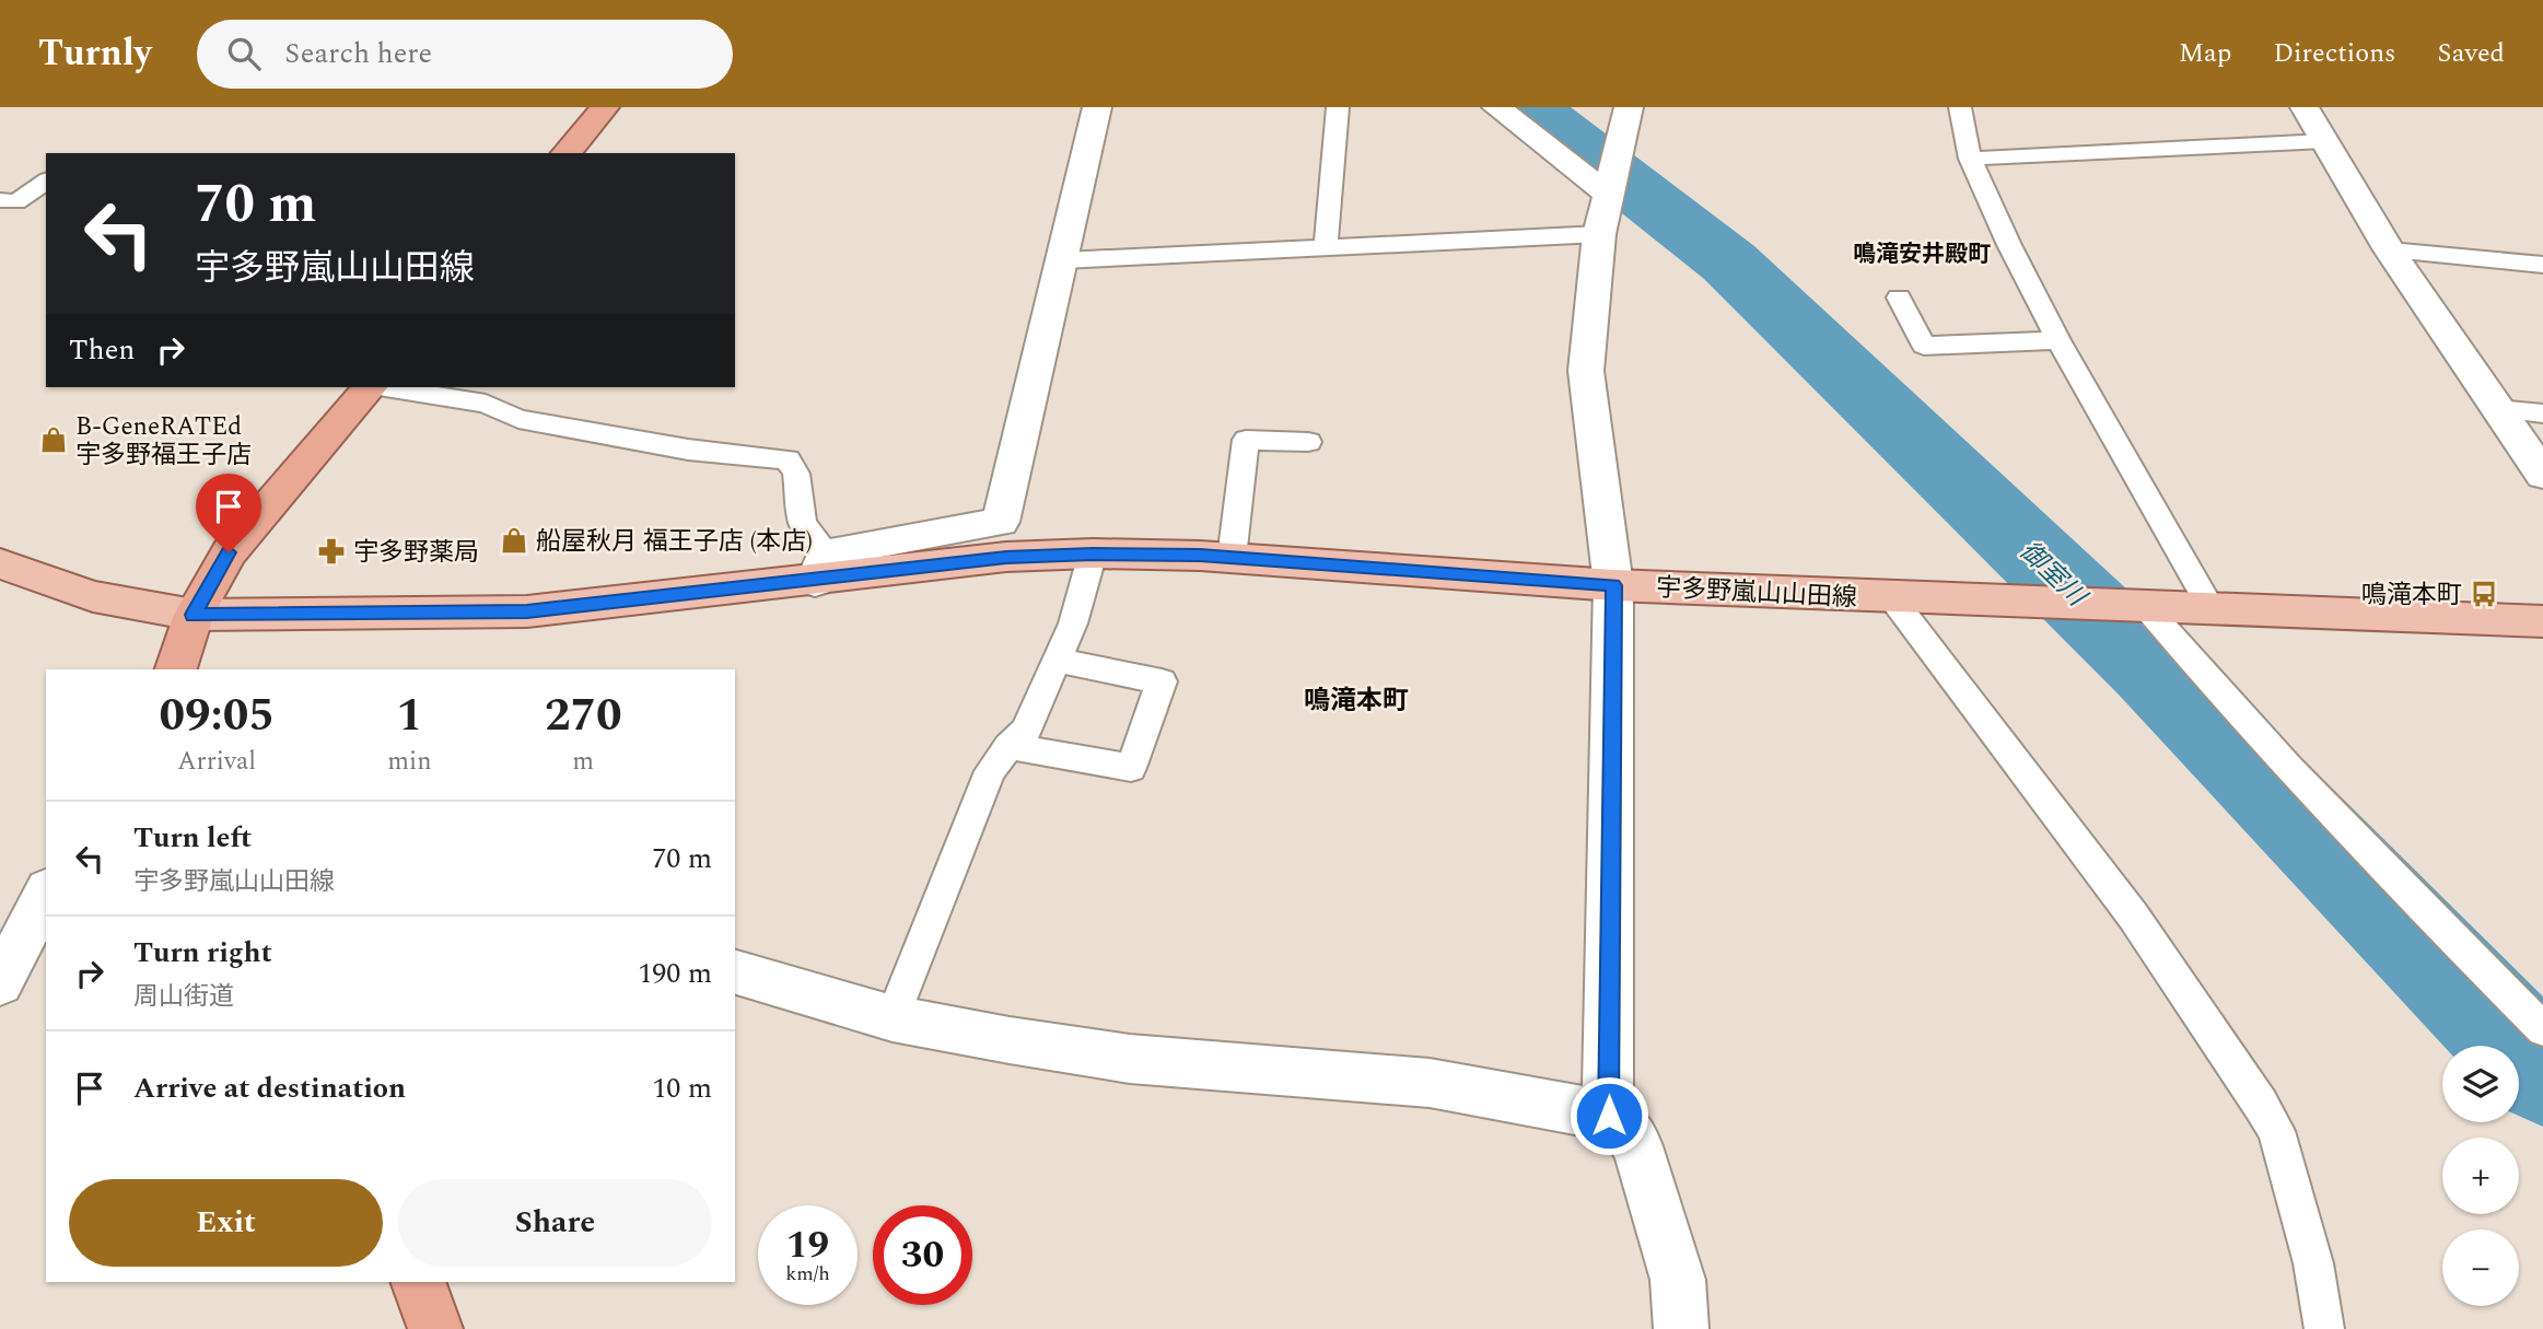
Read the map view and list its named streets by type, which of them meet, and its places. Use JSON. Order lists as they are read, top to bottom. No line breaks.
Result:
{"streets":{"main road":["宇多野嵐山山田線"]},"districts":["鳴滝安井殿町","鳴滝本町"],"water":["御室川"],"places":{"shop":["B-GeneRATEd 宇多野福王子店","船屋秋月 福王子店 (本店)"],"pharmacy":["宇多野薬局"],"bus stop":["鳴滝本町"]},"page":{"header":"Turnly","search":"Search here","nav":["Map","Directions","Saved"],"turn":["70 m","宇多野嵐山山田線"],"then":"Then","eta":["09:05","Arrival","1","min","270","m"],"list":[{"name":"Turn left","note":"宇多野嵐山山田線","value":"70 m"},{"name":"Turn right","note":"周山街道","value":"190 m"},{"name":"Arrive at destination","value":"10 m"}],"map_buttons":["+","−"],"buttons":["Exit","Share"],"speed":"19 km/h","limit":"30"}}
